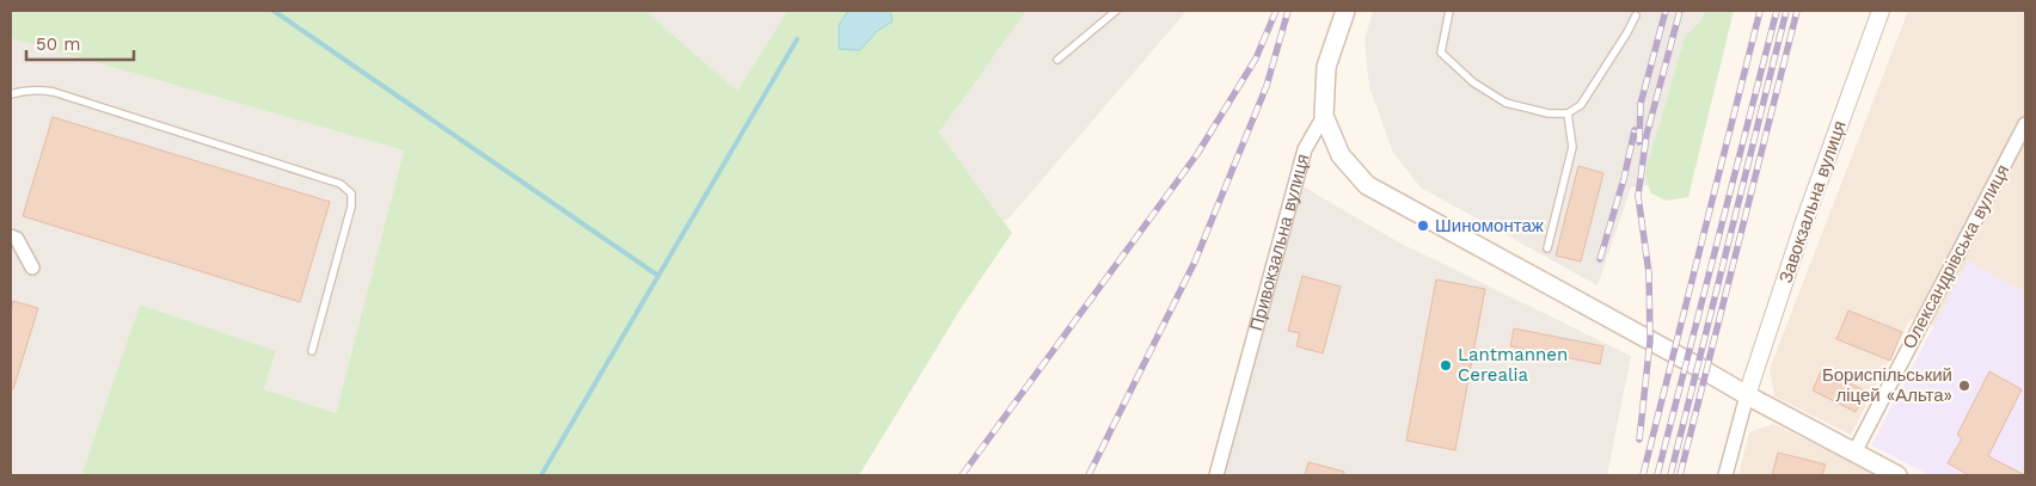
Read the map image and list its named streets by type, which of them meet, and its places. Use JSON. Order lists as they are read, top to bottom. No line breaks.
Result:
{"streets":{"main road":["Привокзальна вулиця"],"street":["Завокзальна вулиця","Олександрівська вулиця"]},"places":["Шиномонтаж","Lantmannen Cerealia","Бориспільський ліцей «Альта»"],"scale_bar":"50 m"}
